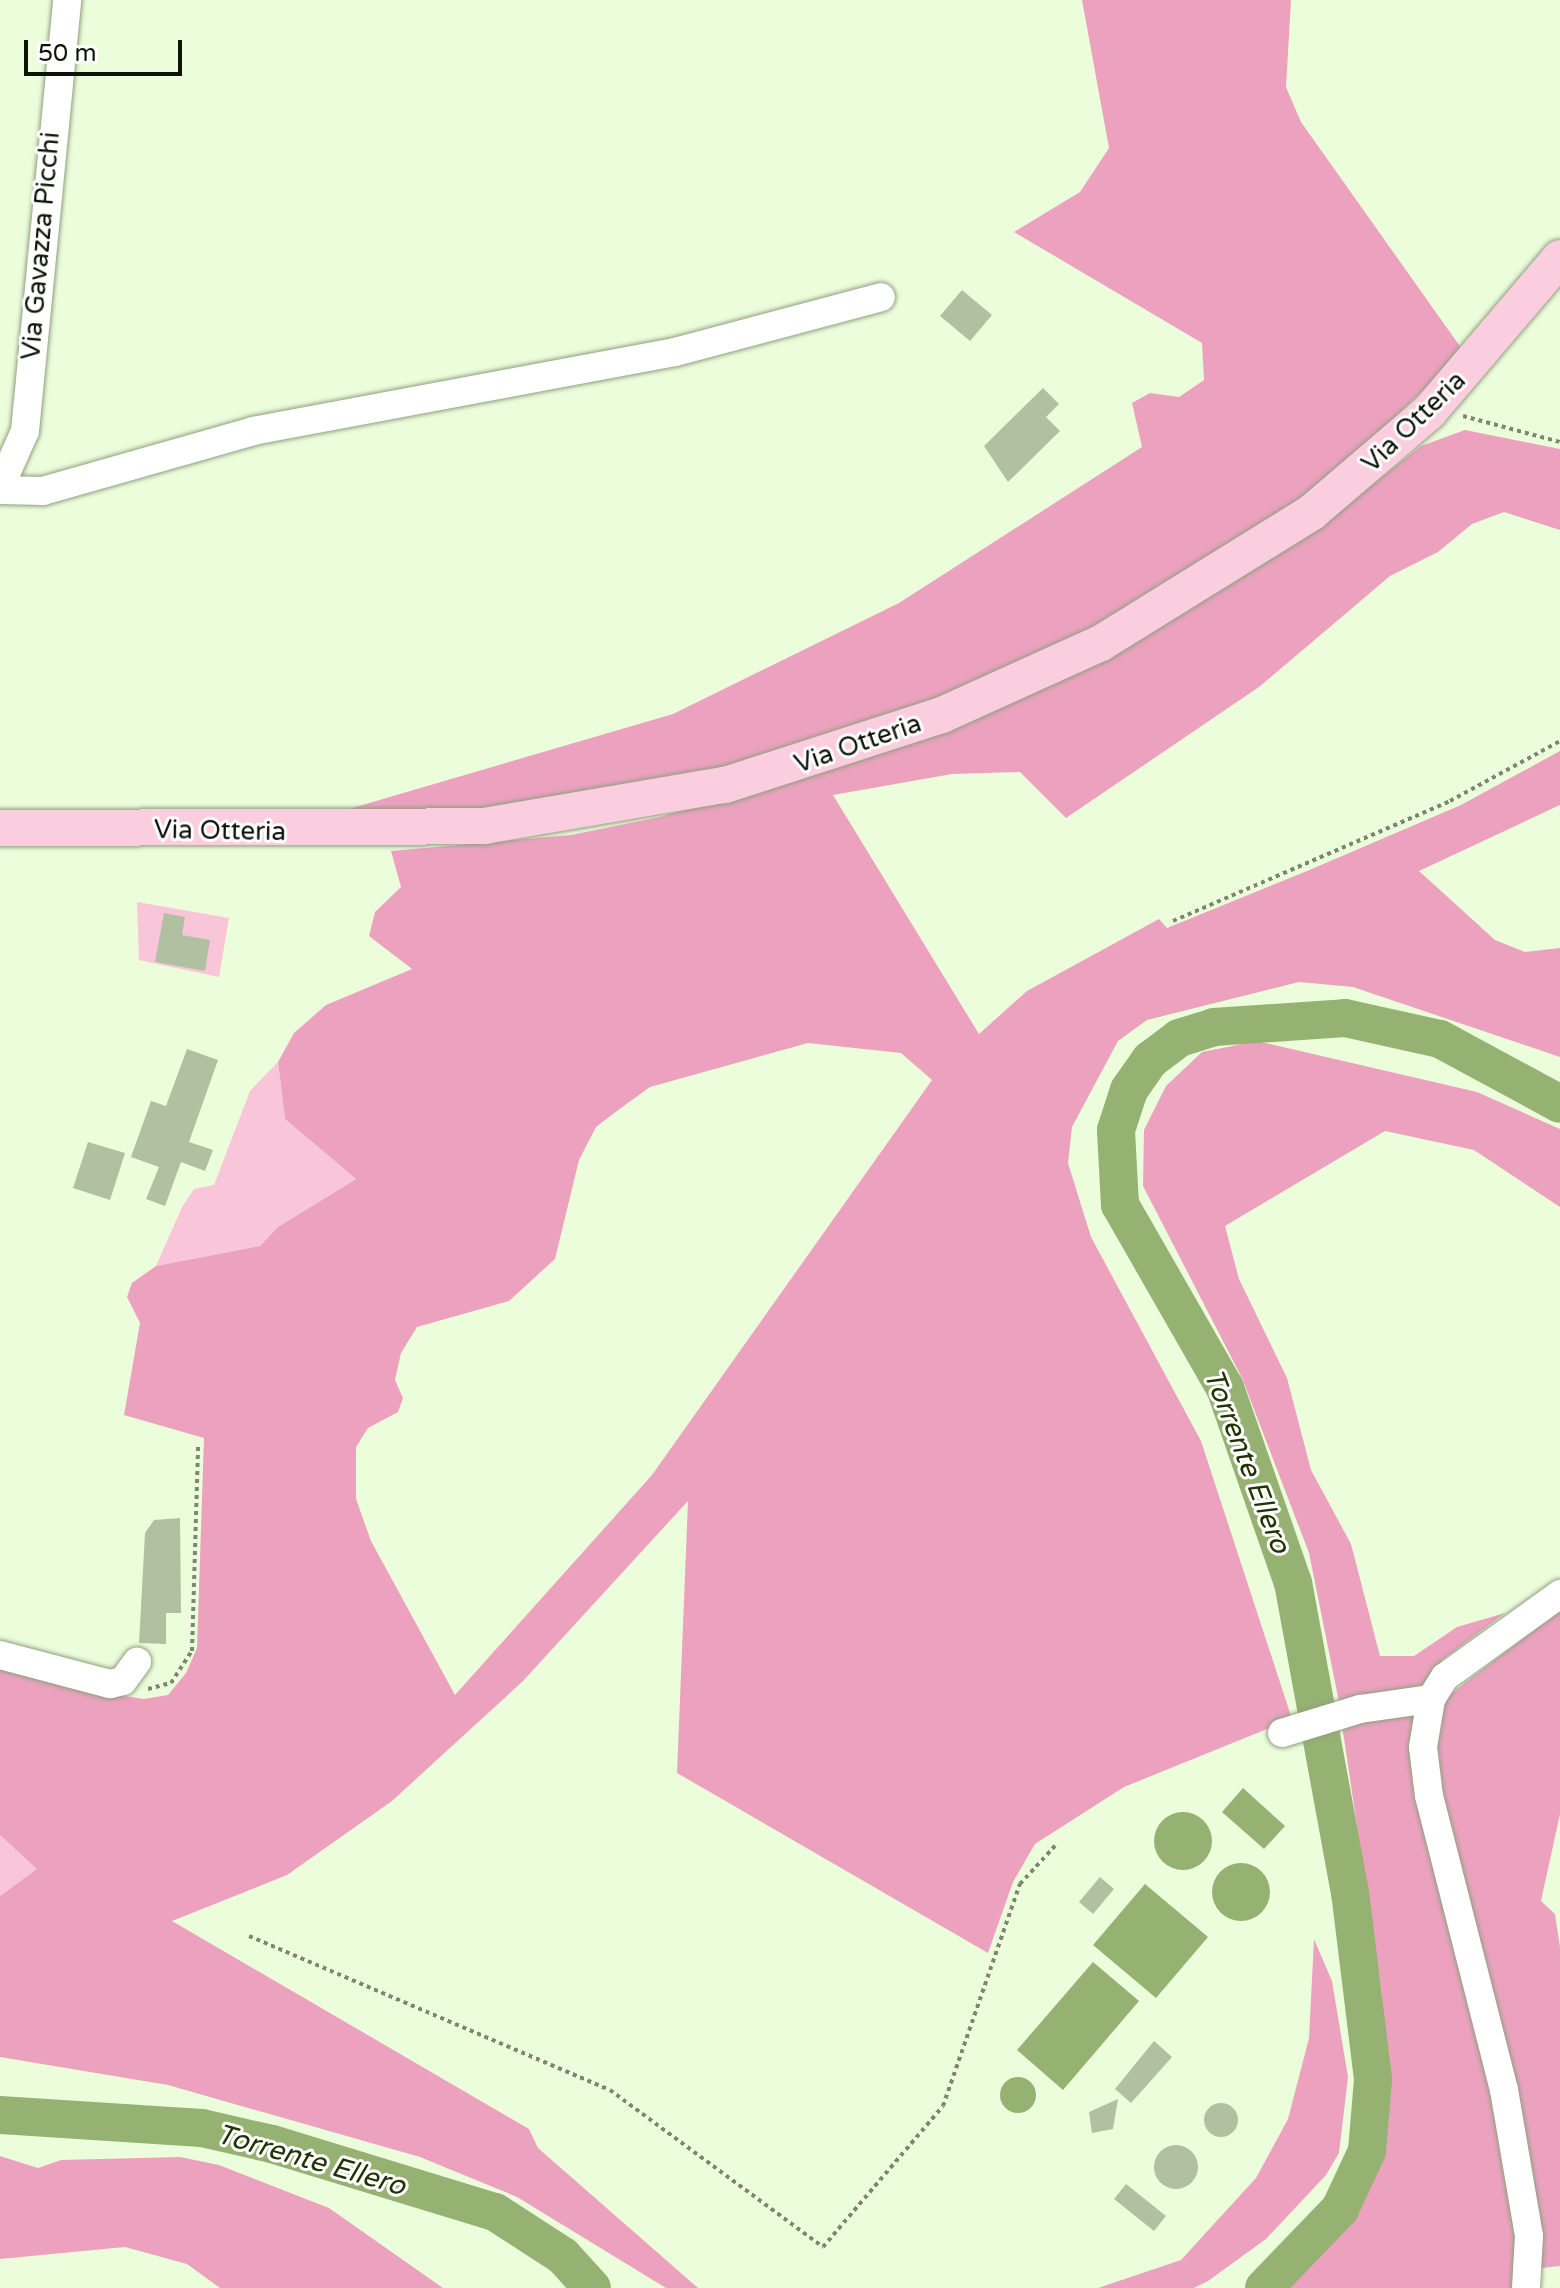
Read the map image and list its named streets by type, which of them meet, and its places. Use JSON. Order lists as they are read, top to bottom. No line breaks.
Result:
{"streets":{"main road":["Via Otteria"],"street":["Via Gavazza Picchi"]},"water":["Torrente Ellero"],"scale_bar":"50 m"}
